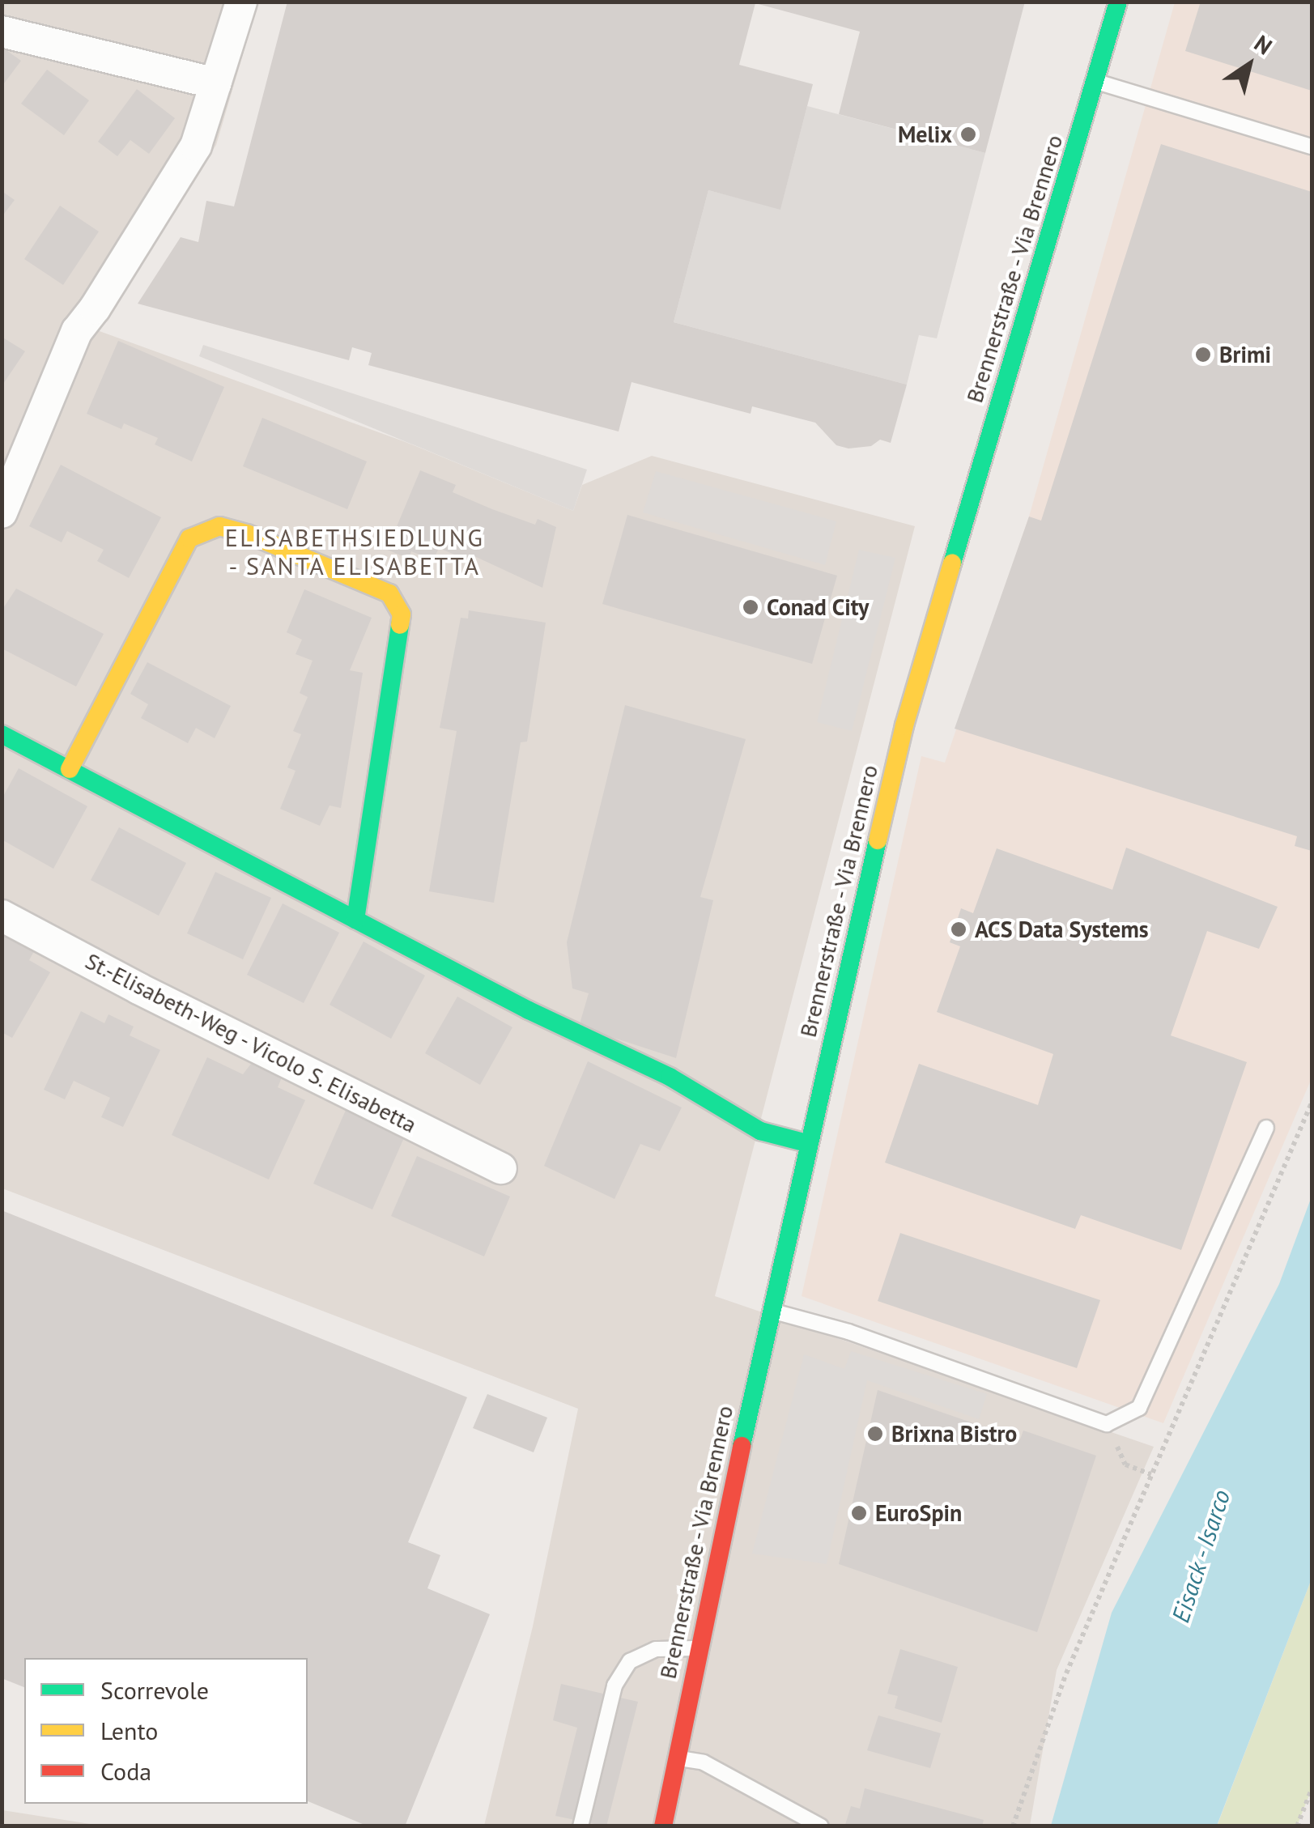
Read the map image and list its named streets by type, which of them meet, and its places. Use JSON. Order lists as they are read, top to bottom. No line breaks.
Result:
{"streets":{"main road":["Brennerstraße - Via Brennero"],"street":["St.-Elisabeth-Weg - Vicolo S. Elisabetta"]},"districts":["ELISABETHSIEDLUNG - SANTA ELISABETTA"],"water":["Eisack - Isarco"],"places":["Melix","Brimi","Conad City","ACS Data Systems","Brixna Bistro","EuroSpin"],"legend":["Scorrevole","Lento","Coda"],"north":"top right"}
